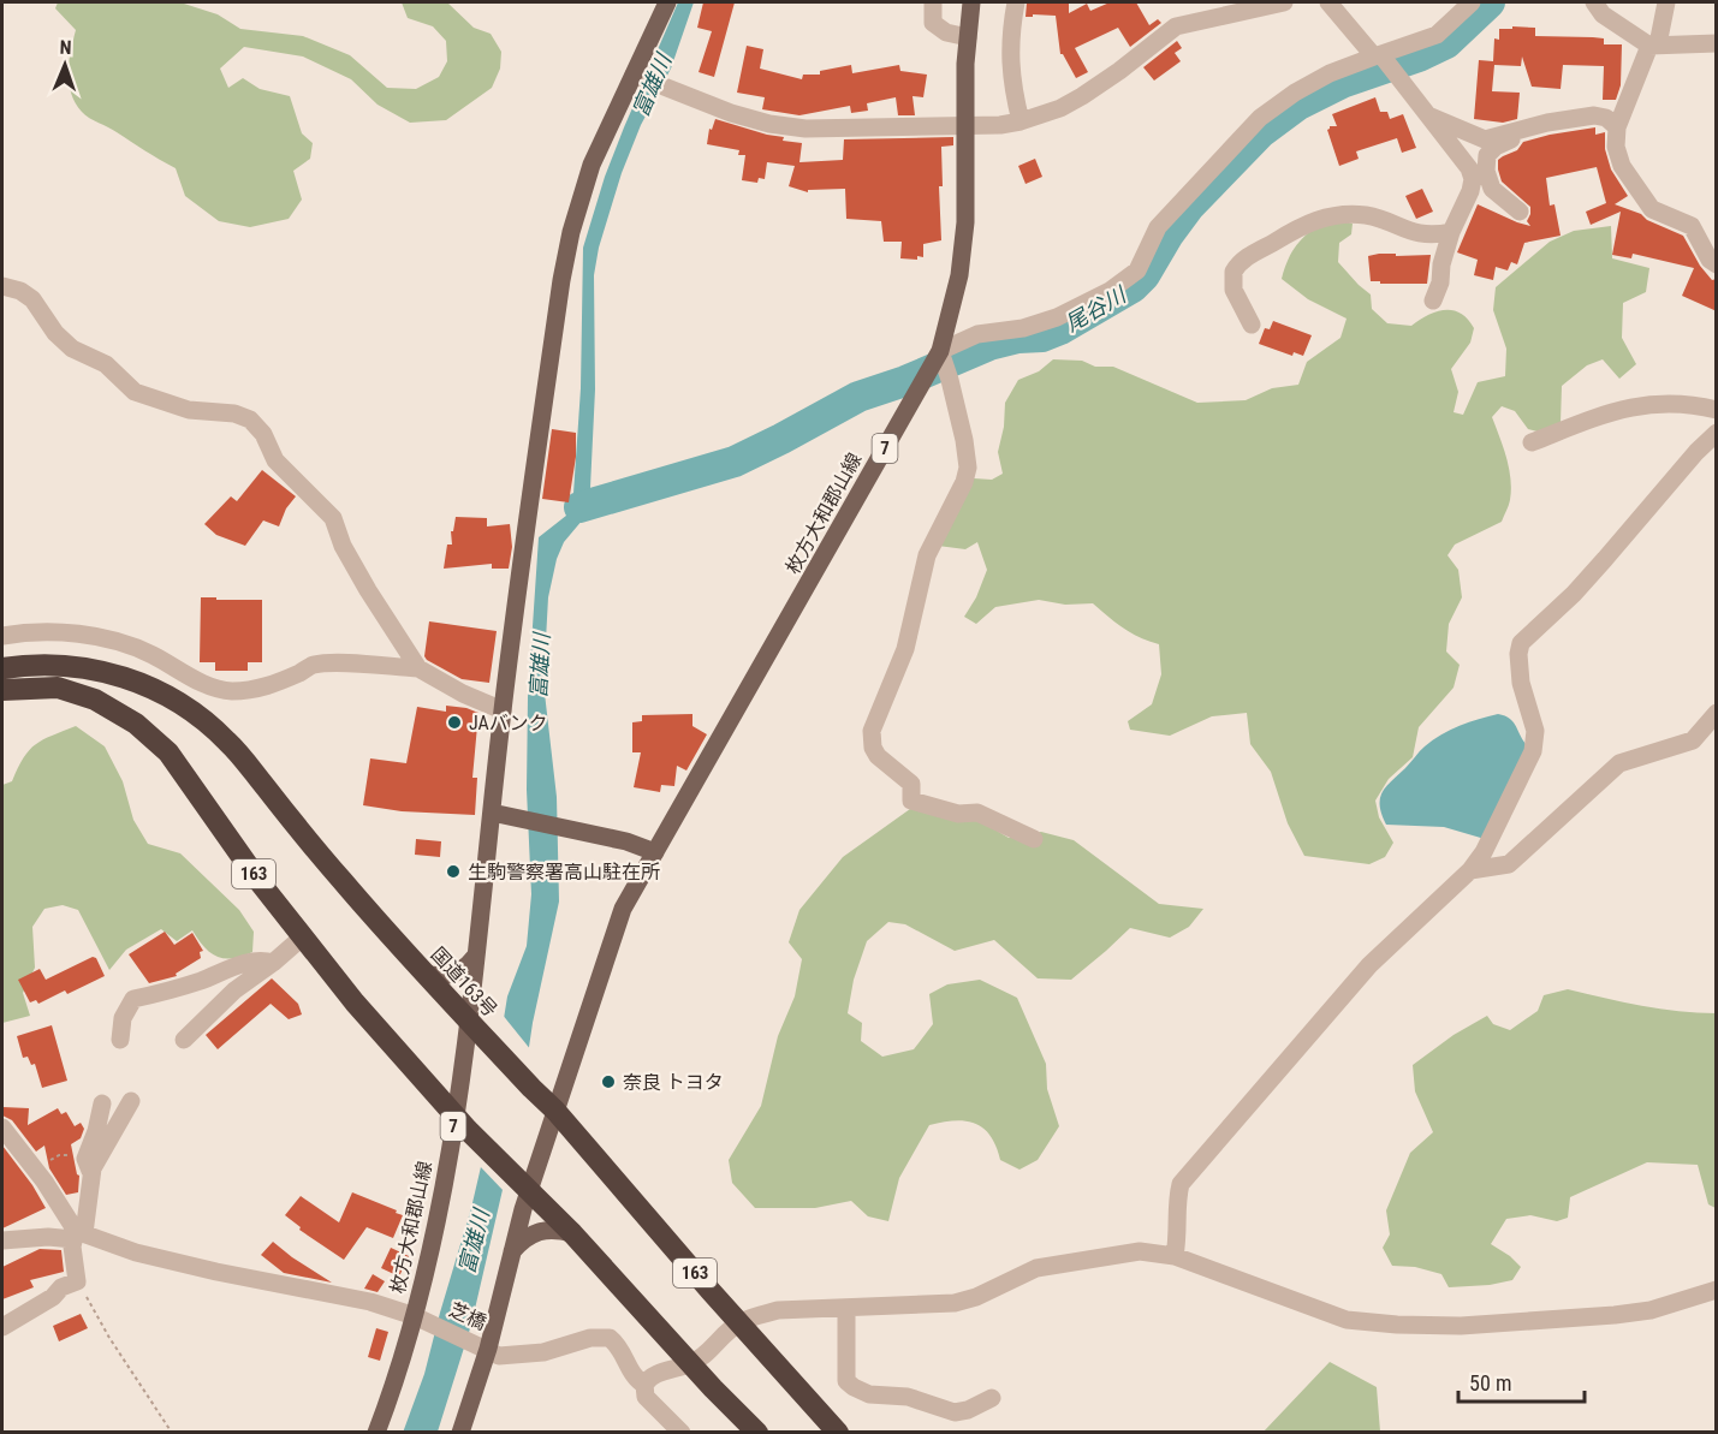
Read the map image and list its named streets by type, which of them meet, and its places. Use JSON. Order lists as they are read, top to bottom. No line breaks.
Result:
{"streets":{"highway":["163","国道163号"],"main road":["7","枚方大和郡山線"],"street":["芝橋"]},"crossings":[["枚方大和郡山線","163"],["枚方大和郡山線","国道163号"],["枚方大和郡山線","芝橋"]],"water":["富雄川","尾谷川"],"places":["JAバンク","生駒警察署高山駐在所","奈良 トヨタ"],"scale_bar":"50 m","north":"top"}
